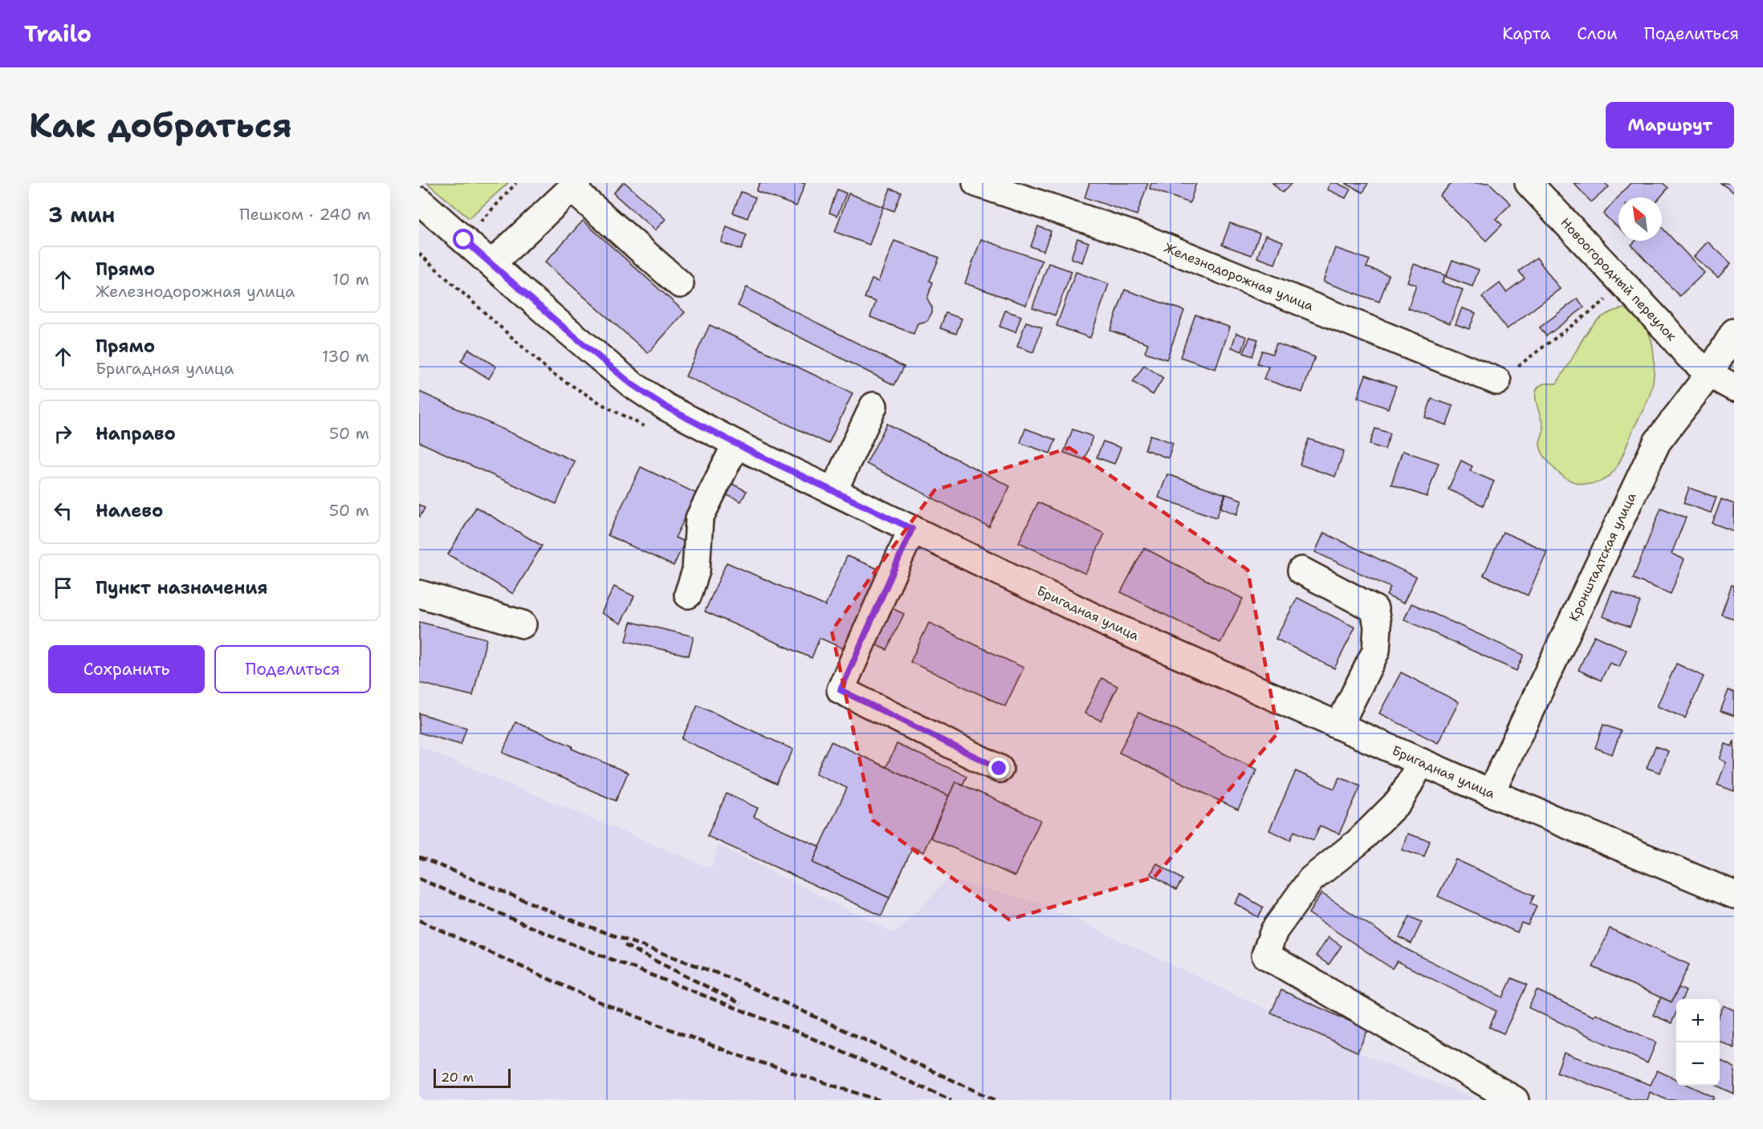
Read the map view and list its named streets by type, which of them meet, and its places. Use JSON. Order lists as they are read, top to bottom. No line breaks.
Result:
{"streets":{"street":["Железнодорожная улица","Новоогородный переулок","Кронштадтская улица","Бригадная улица"]},"crossings":[["Новоогородный переулок","Кронштадтская улица"],["Кронштадтская улица","Бригадная улица"]],"scale_bar":"20 m","north":"top left","page":{"header":"Trailo","nav":["Карта","Слои","Поделиться"],"buttons":["Маршрут",["Сохранить","Поделиться"]],"title":"Как добраться","heading":["3 мин","Пешком · 240 m"],"list":[["Прямо","Железнодорожная улица","10 m"],["Прямо","Бригадная улица","130 m"],["Направо","50 m"],["Налево","50 m"],"Пункт назначения"],"map_buttons":["+","−"],"scale":"20 m"}}
